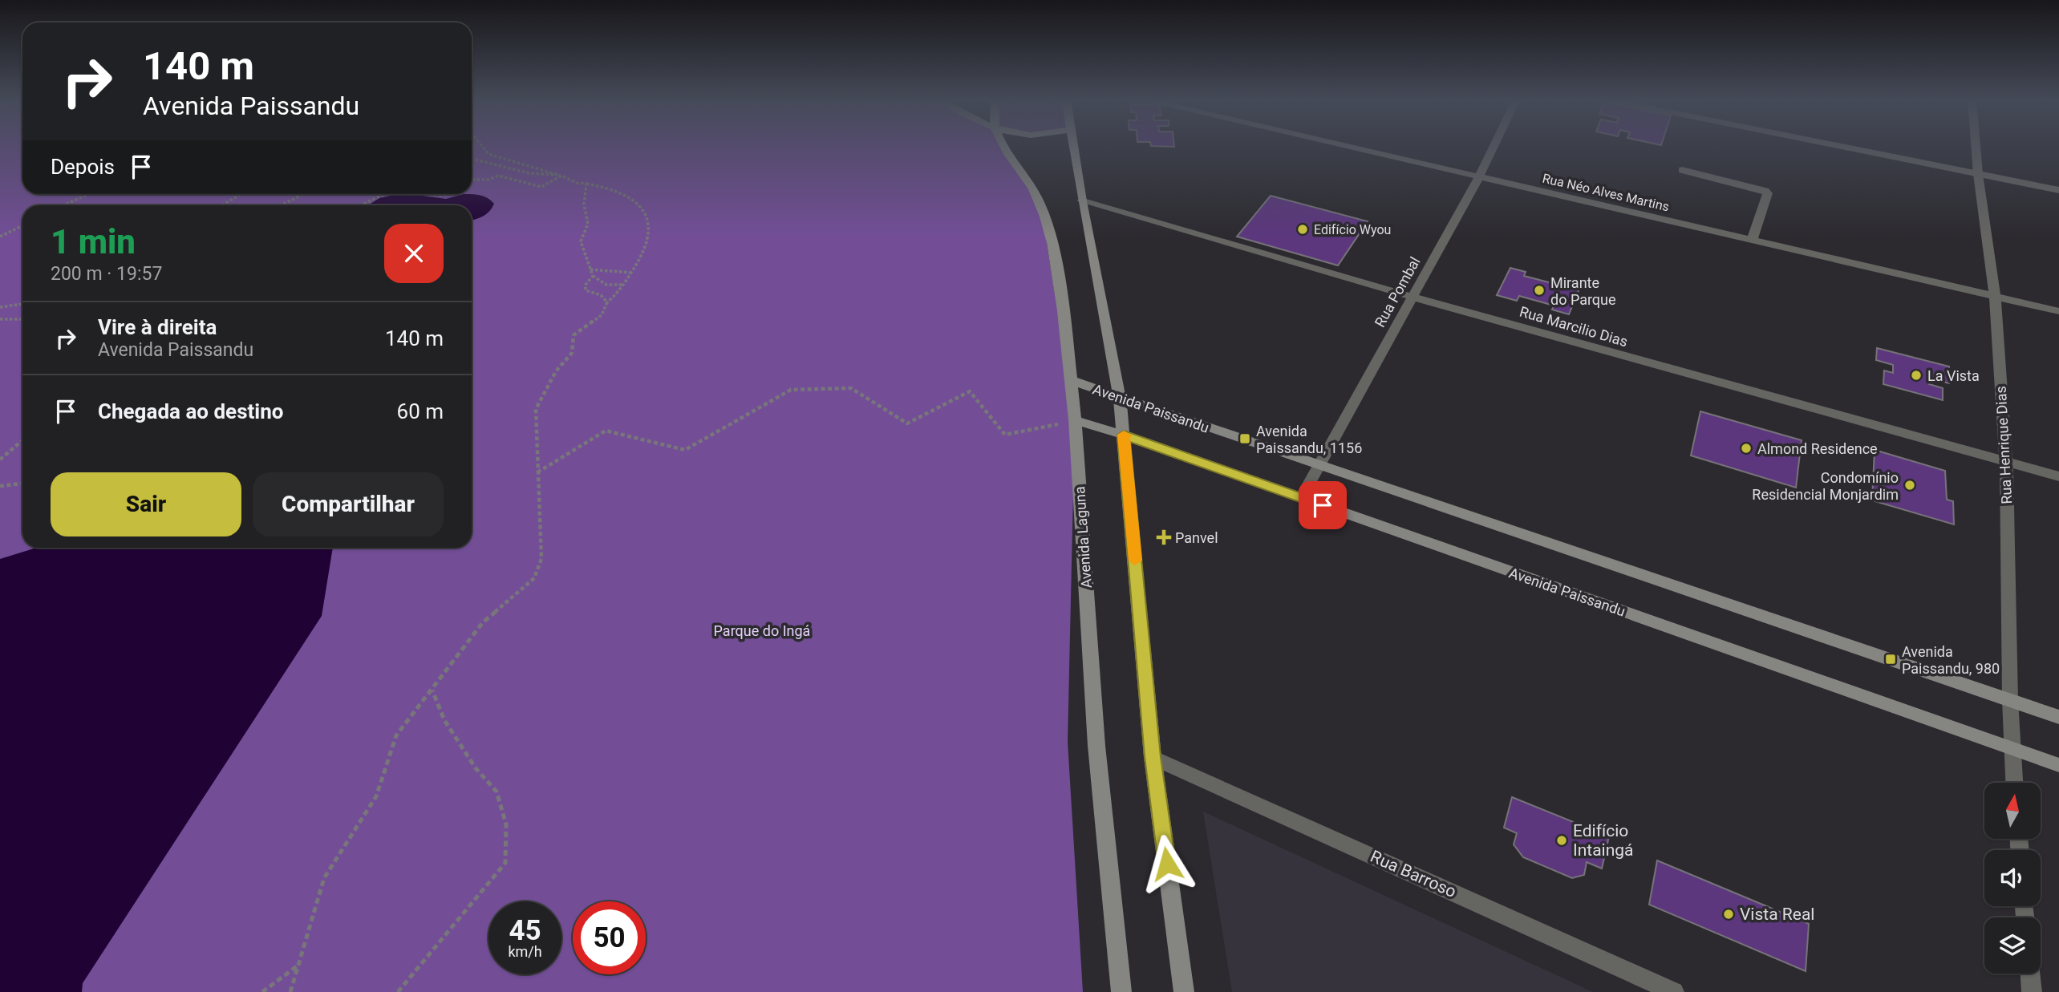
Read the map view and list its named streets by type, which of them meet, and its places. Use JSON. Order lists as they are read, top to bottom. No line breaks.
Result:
{"streets":{"main road":["Avenida Paissandu","Avenida Laguna"],"street":["Rua Néo Alves Martins","Rua Pombal","Rua Marcilio Dias","Rua Henrique Dias","Rua Barroso"]},"crossings":[["Rua Néo Alves Martins","Rua Pombal"],["Rua Néo Alves Martins","Rua Henrique Dias"],["Rua Pombal","Rua Marcilio Dias"],["Rua Pombal","Avenida Paissandu"],["Rua Marcilio Dias","Rua Henrique Dias"],["Avenida Paissandu","Rua Henrique Dias"],["Avenida Paissandu","Avenida Laguna"]],"parks":["Parque do Ingá"],"places":{"other":["Edifício Wyou","Mirante do Parque","La Vista","Almond Residence","Condomínio Residencial Monjardim","Edifício Intaingá","Vista Real"],"transit":["Avenida Paissandu, 1156","Avenida Paissandu, 980"],"health":["Panvel"]},"north":"top","page":{"turn":["140 m","Avenida Paissandu"],"then":"Depois","heading":["1 min","200 m · 19:57"],"list":[{"name":"Vire à direita","note":"Avenida Paissandu","value":"140 m"},{"name":"Chegada ao destino","value":"60 m"}],"buttons":["Sair","Compartilhar"],"speed":"45 km/h","limit":"50"}}
